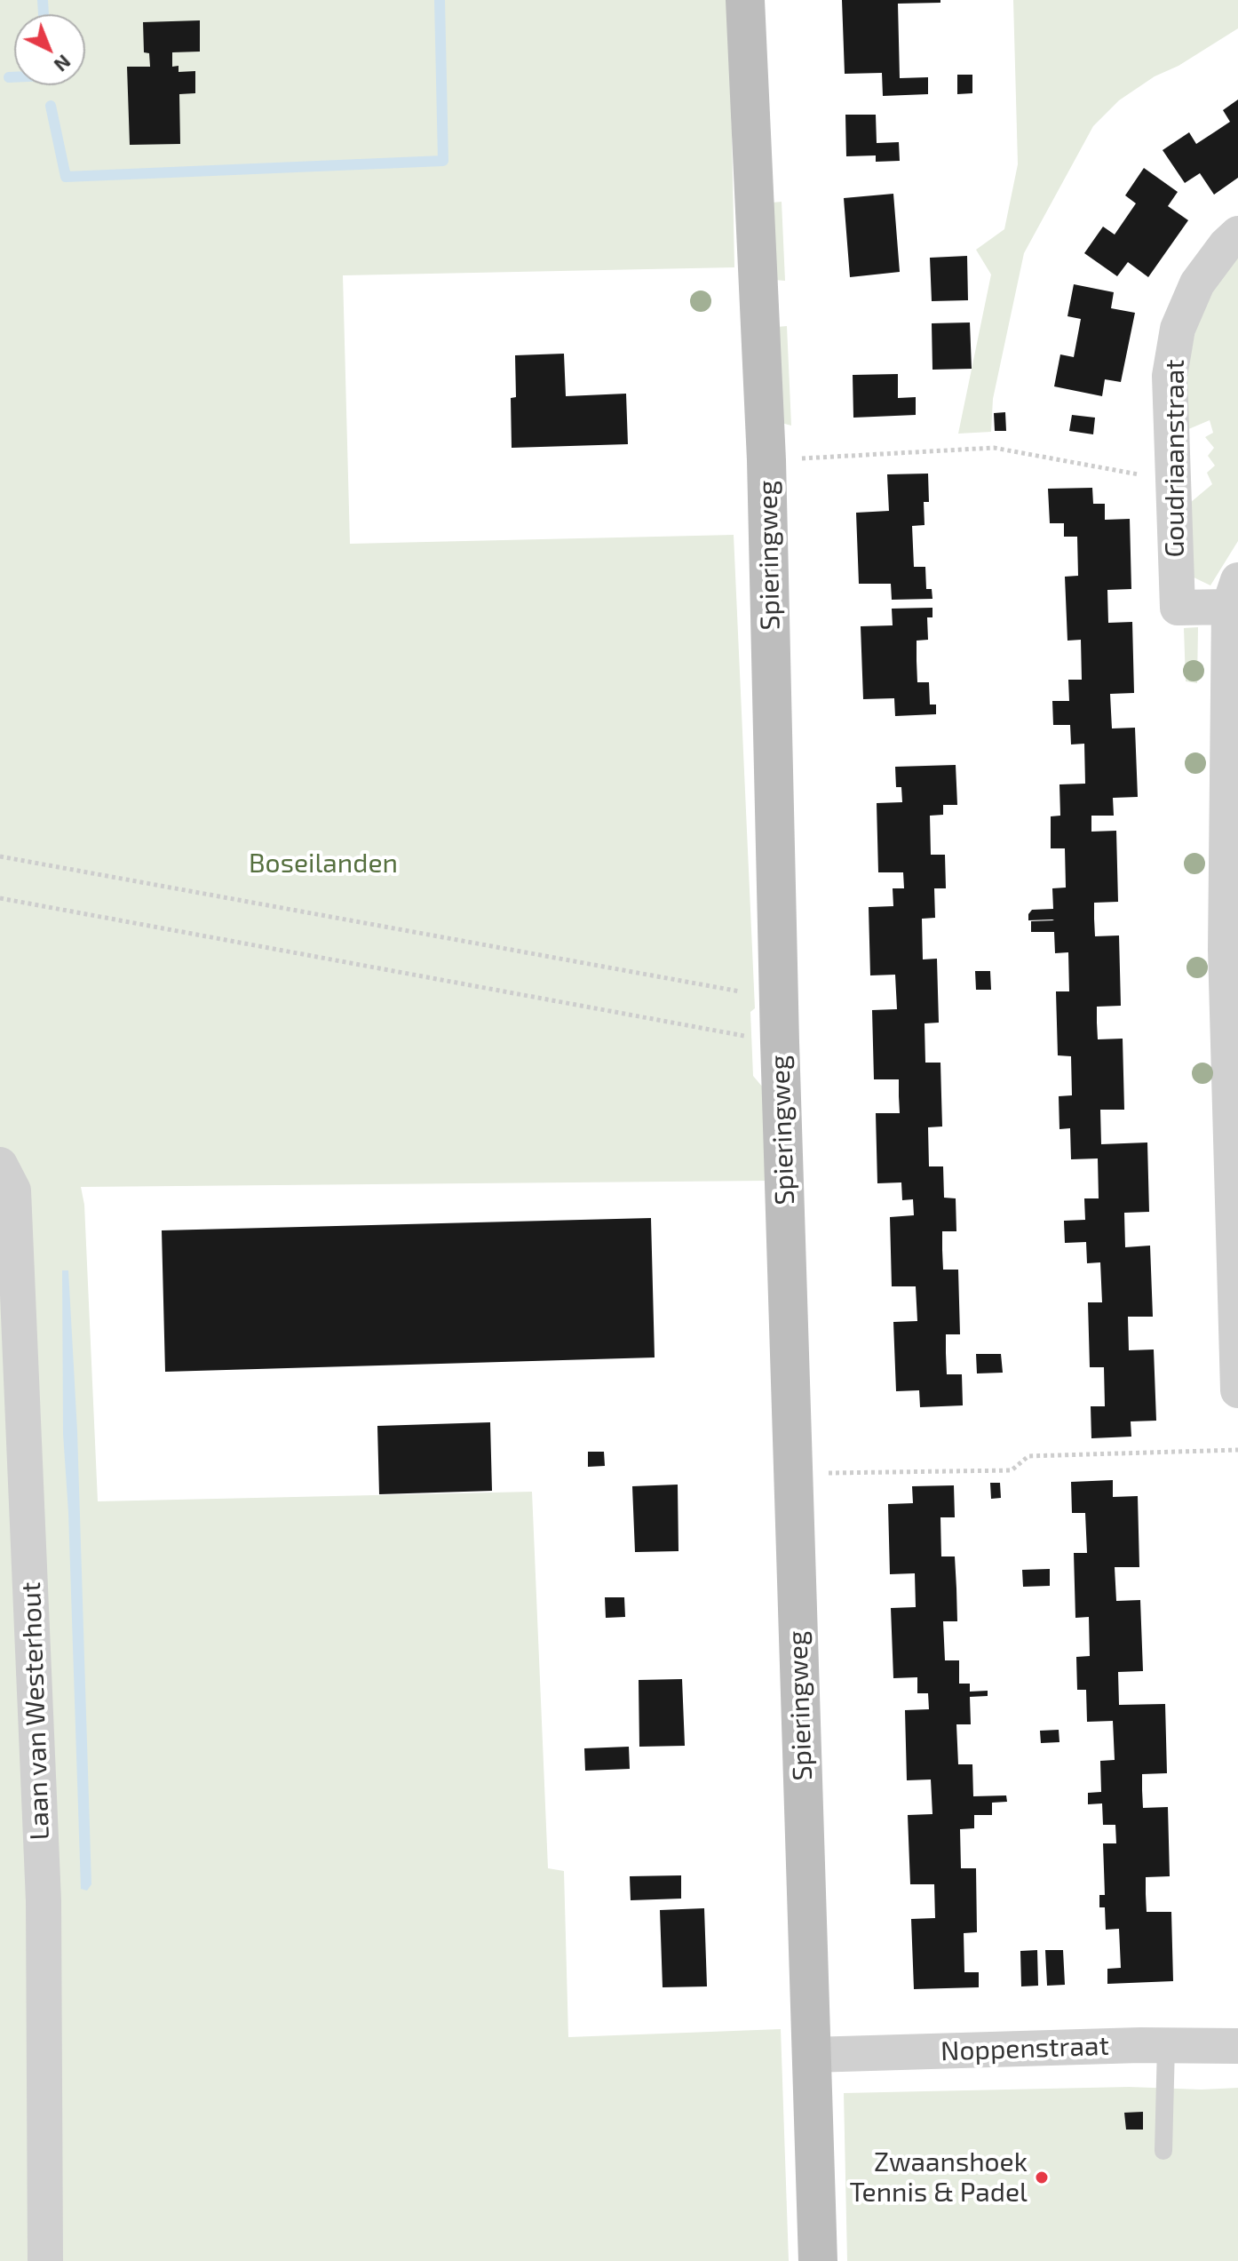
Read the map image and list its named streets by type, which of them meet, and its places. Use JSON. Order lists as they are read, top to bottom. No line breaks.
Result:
{"streets":{"street":["Goudriaanstraat","Spieringweg","Laan van Westerhout","Noppenstraat"]},"crossings":[["Spieringweg","Noppenstraat"]],"parks":["Boseilanden"],"places":["Zwaanshoek Tennis & Padel"],"north":"bottom right"}
